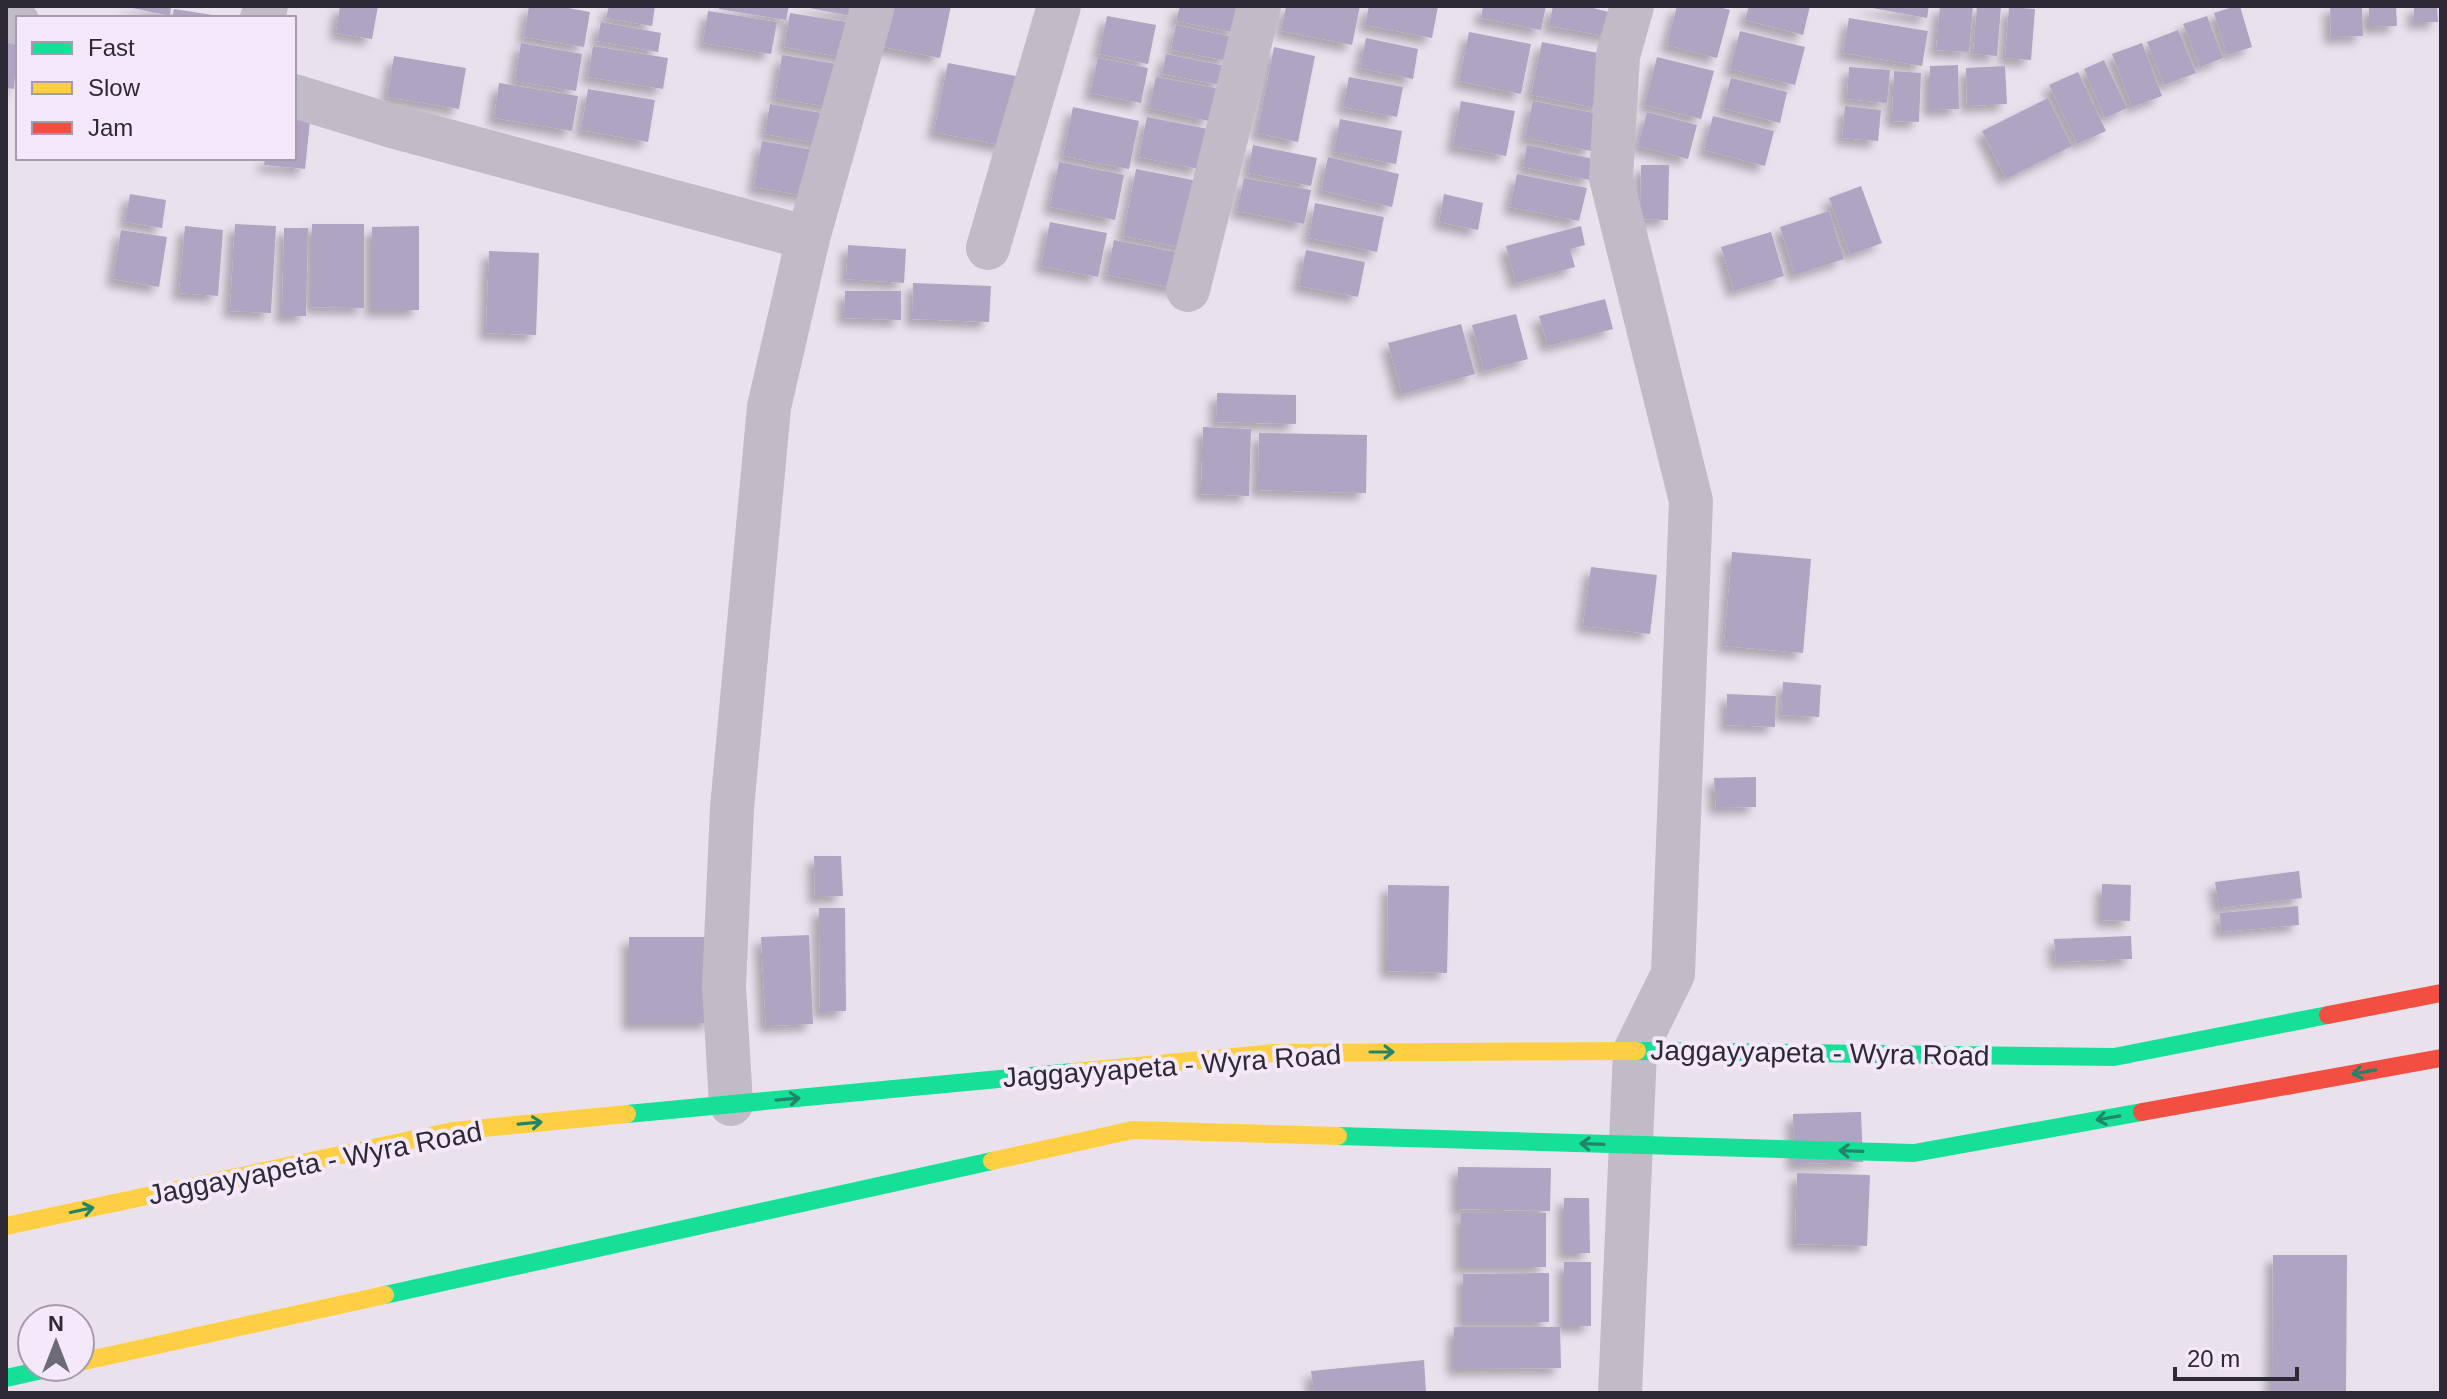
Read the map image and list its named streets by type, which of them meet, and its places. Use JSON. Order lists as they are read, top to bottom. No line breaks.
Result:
{"streets":{"main road":["Jaggayyapeta - Wyra Road"]},"legend":["Fast","Slow","Jam"],"scale_bar":"20 m","north":"top"}
